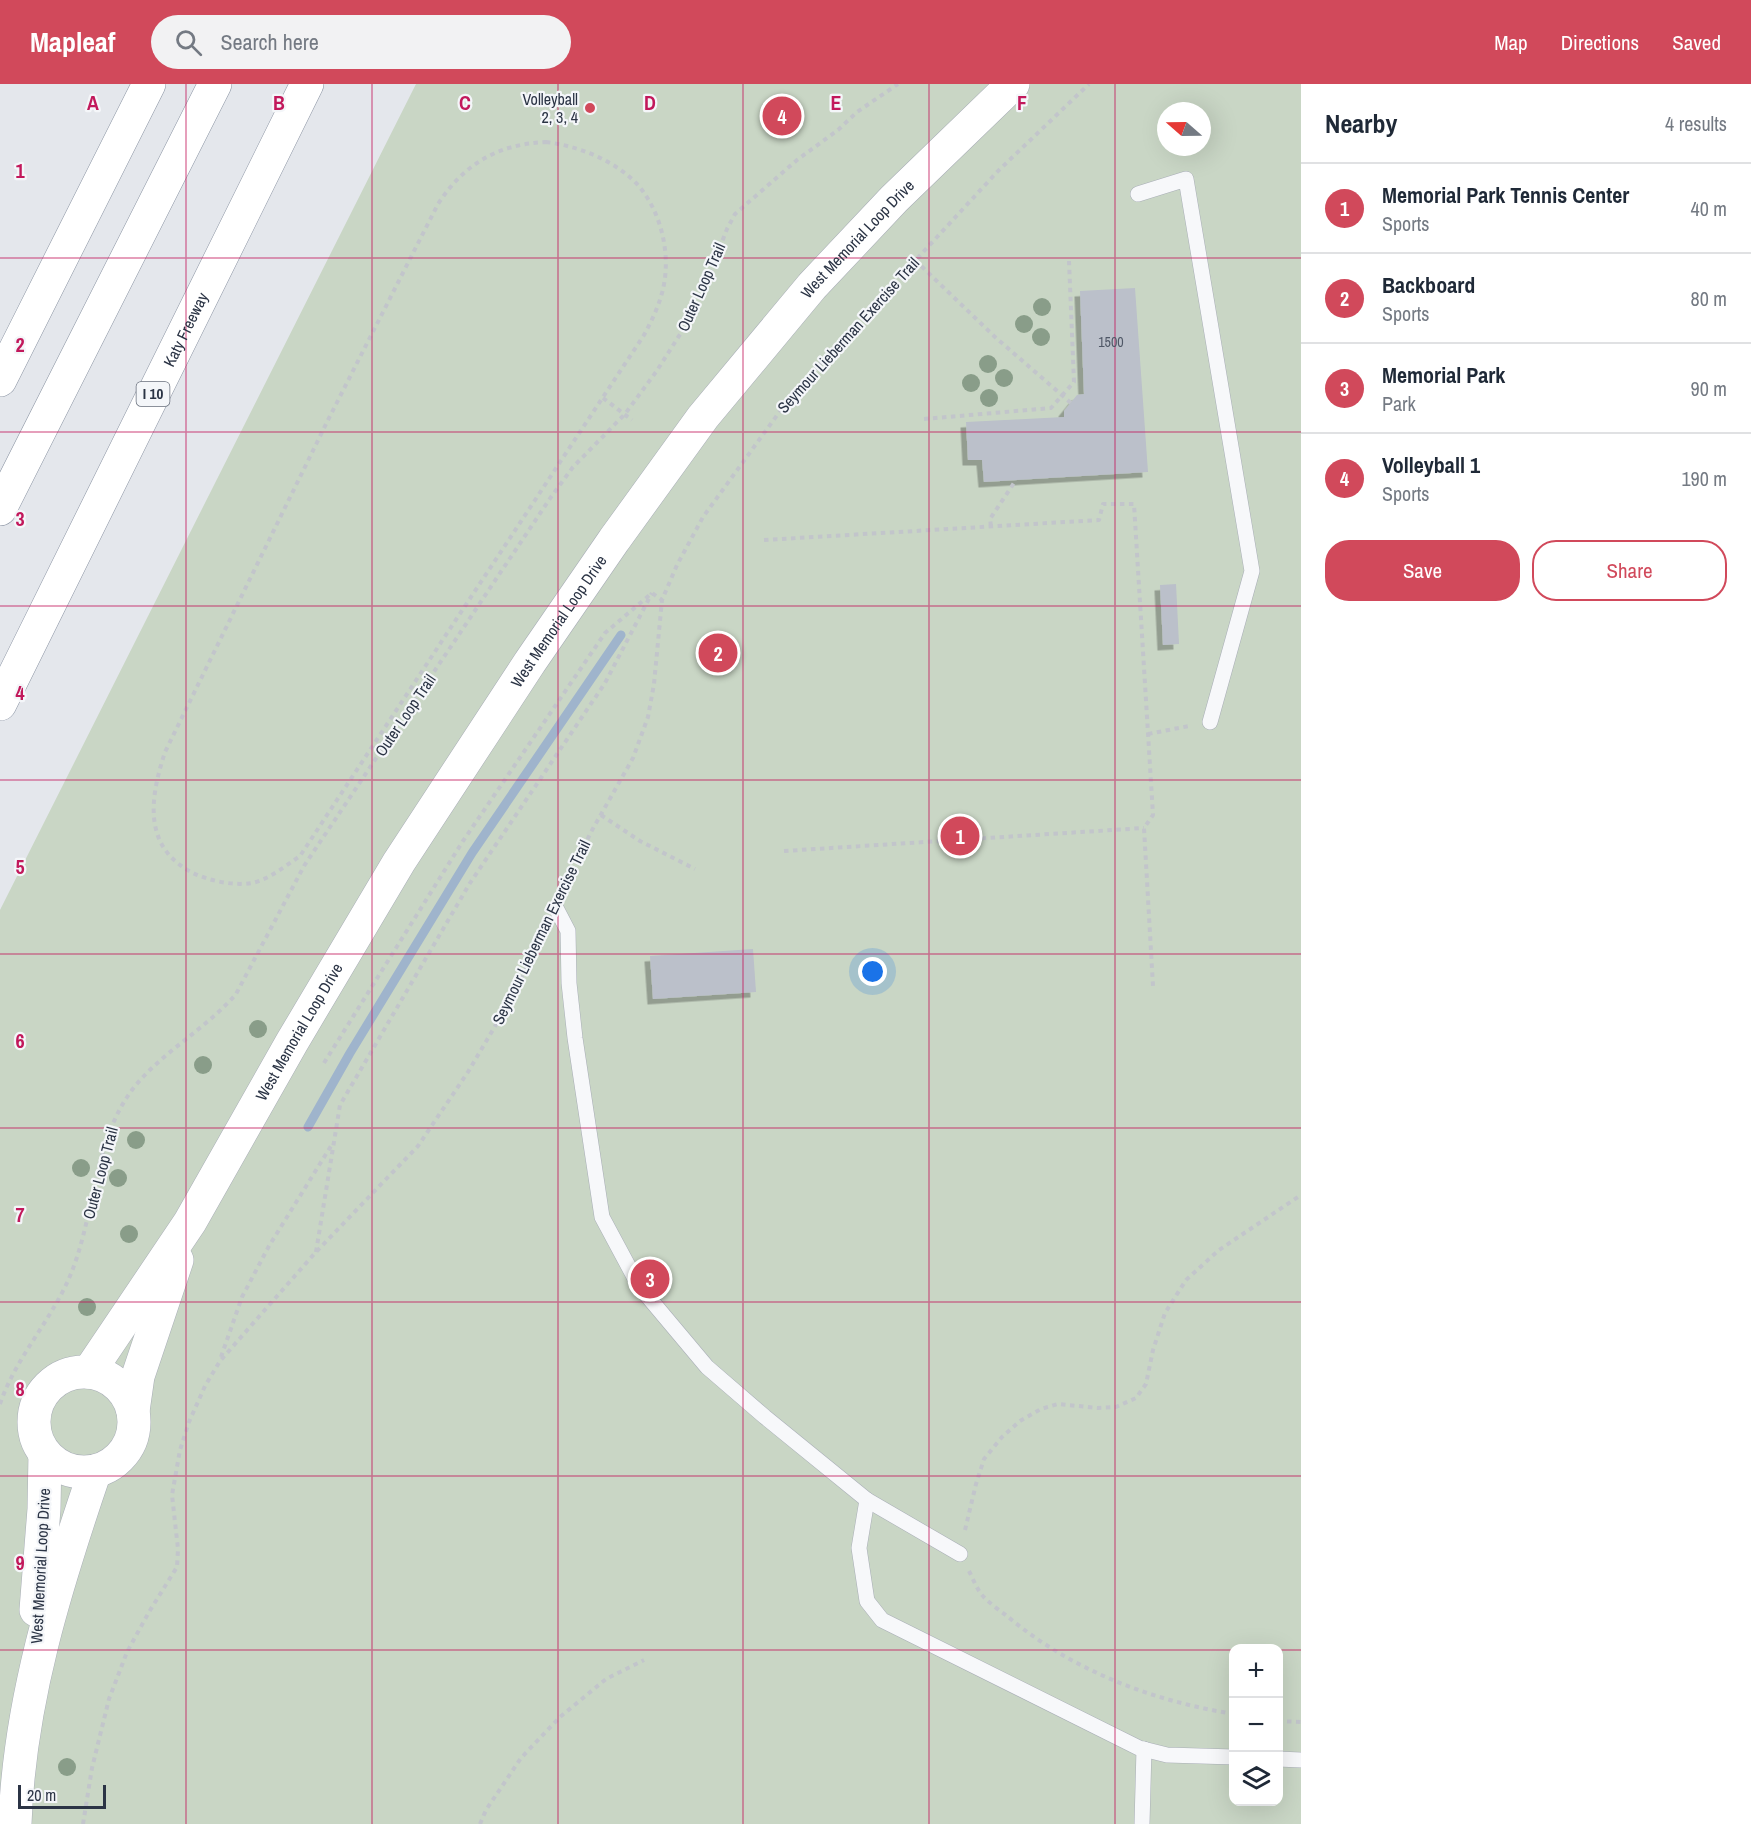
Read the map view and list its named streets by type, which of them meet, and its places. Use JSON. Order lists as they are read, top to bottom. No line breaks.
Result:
{"streets":{"main road":["West Memorial Loop Drive","Katy Freeway","I 10"],"path":["Outer Loop Trail","Seymour Lieberman Exercise Trail"]},"places":["Volleyball 2, 3, 4"],"house_numbers":["1500"],"scale_bar":"20 m","north":"left","page":{"header":"Mapleaf","search":"Search here","nav":["Map","Directions","Saved"],"heading":["Nearby","4 results"],"pins":["4","2","1","3"],"list":[{"mark":"1","name":"Memorial Park Tennis Center","note":"Sports","value":"40 m"},{"mark":"2","name":"Backboard","note":"Sports","value":"80 m"},{"mark":"3","name":"Memorial Park","note":"Park","value":"90 m"},{"mark":"4","name":"Volleyball 1","note":"Sports","value":"190 m"}],"buttons":["Save","Share"],"map_buttons":["+","−"],"scale":"20 m"},"grid":{"columns":["A","B","C","D","E","F"],"rows":["1","2","3","4","5","6","7","8","9"]}}
